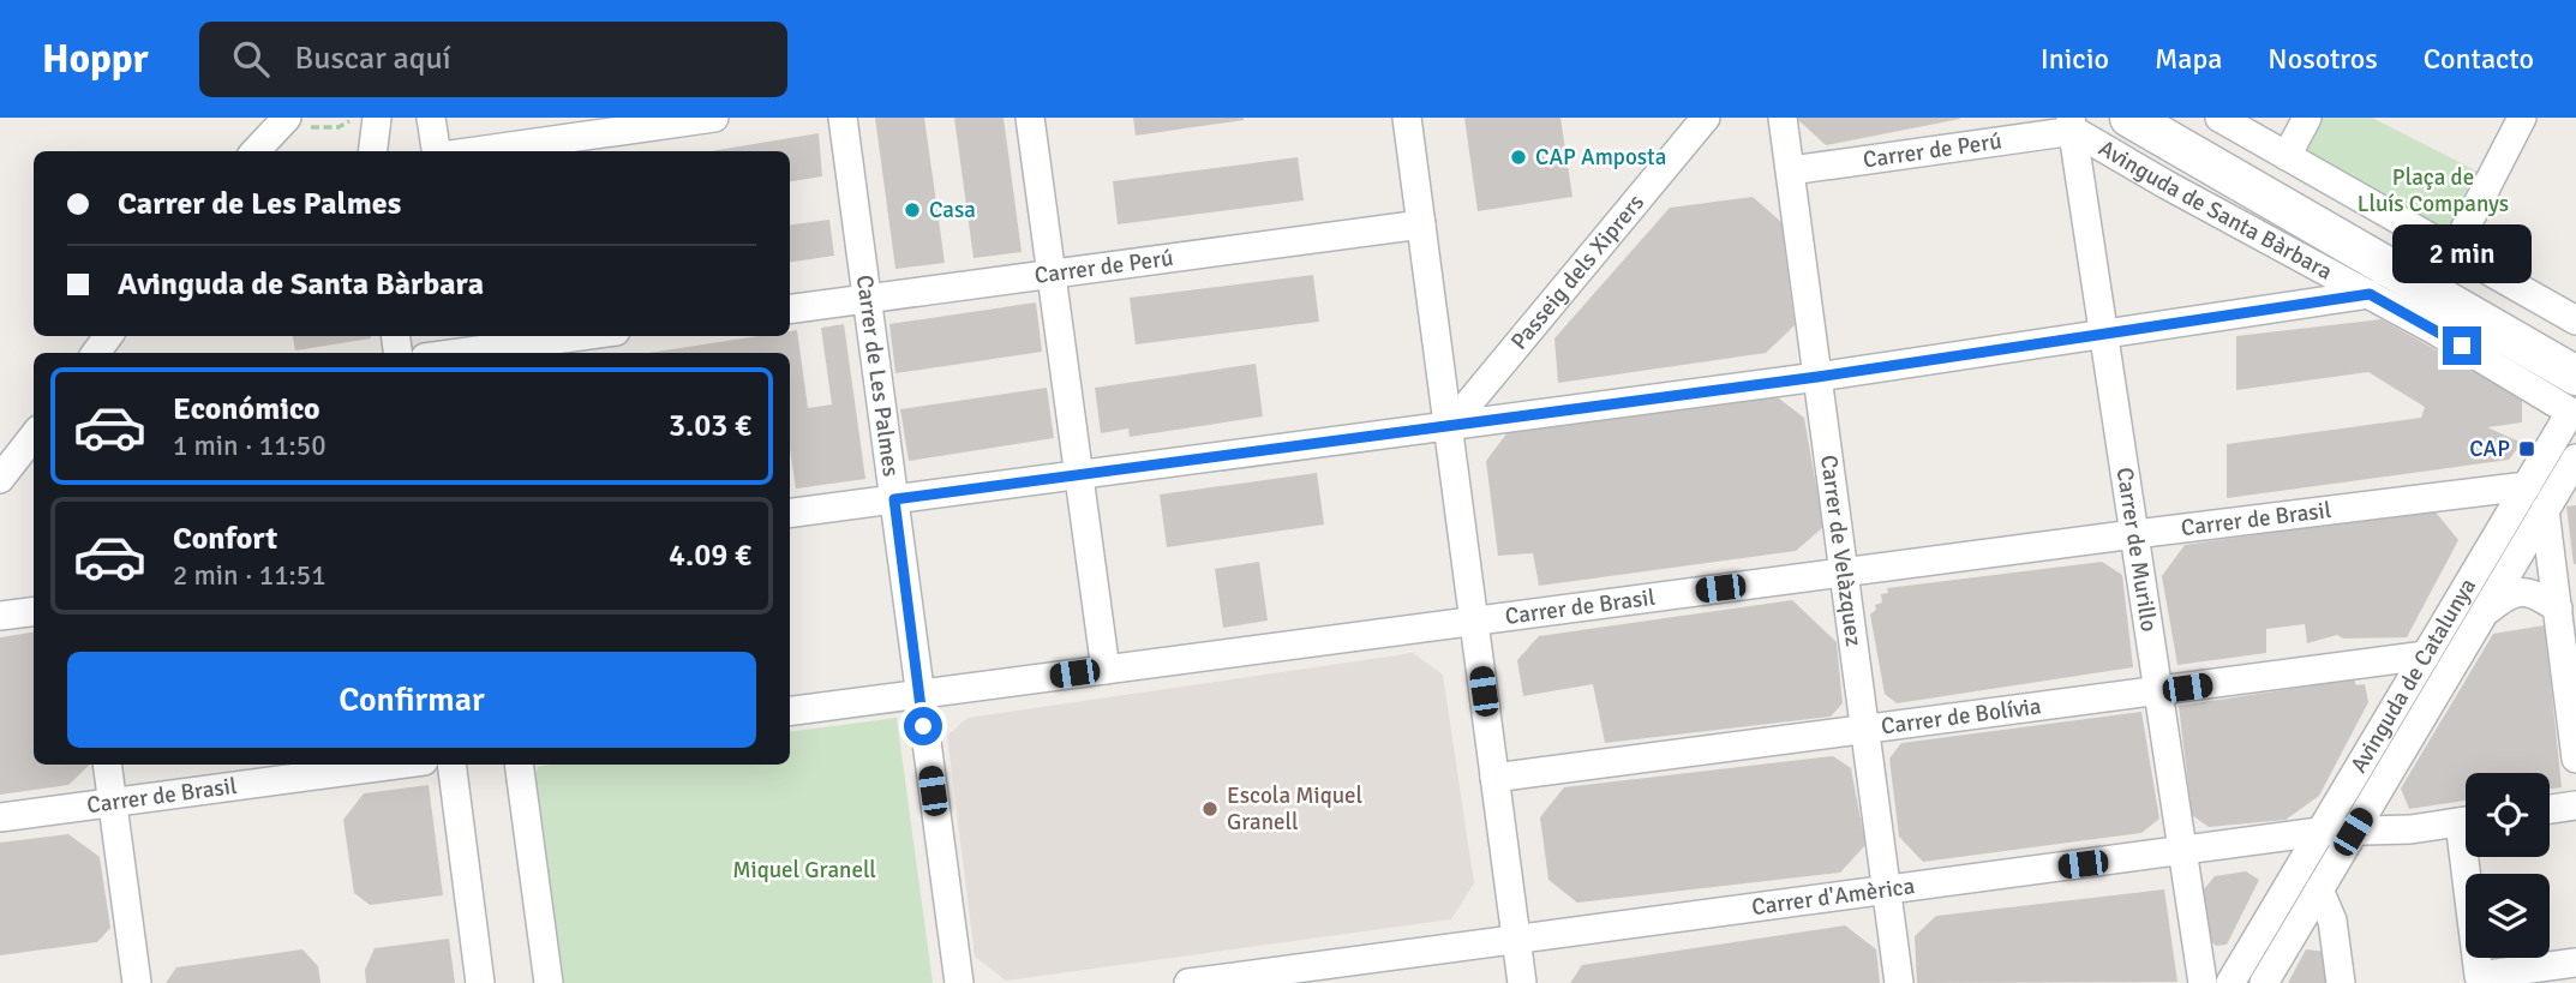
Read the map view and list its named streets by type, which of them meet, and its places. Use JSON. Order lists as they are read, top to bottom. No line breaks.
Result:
{"streets":{"street":["Carrer de Perú","Avinguda de Santa Bàrbara","Passeig dels Xiprers","Carrer de Les Palmes","Carrer de Brasil","Carrer de Murillo","Carrer de Velàzquez","Avinguda de Catalunya","Carrer de Bolívia","Carrer d'Amèrica"]},"crossings":[["Carrer de Perú","Avinguda de Santa Bàrbara"],["Carrer de Perú","Carrer de Les Palmes"],["Carrer de Perú","Carrer de Murillo"],["Carrer de Perú","Carrer de Velàzquez"],["Avinguda de Santa Bàrbara","Carrer de Murillo"],["Avinguda de Santa Bàrbara","Avinguda de Catalunya"],["Carrer de Les Palmes","Carrer de Brasil"],["Carrer de Brasil","Carrer de Murillo"],["Carrer de Brasil","Carrer de Velàzquez"],["Carrer de Brasil","Avinguda de Catalunya"],["Carrer de Murillo","Carrer de Bolívia"],["Carrer de Murillo","Carrer d'Amèrica"],["Carrer de Velàzquez","Carrer de Bolívia"],["Carrer de Velàzquez","Carrer d'Amèrica"],["Avinguda de Catalunya","Carrer de Bolívia"],["Avinguda de Catalunya","Carrer d'Amèrica"]],"parks":["Plaça de Lluís Companys","Miquel Granell"],"places":{"other":["CAP Amposta","Casa","Escola Miquel Granell"],"transit":["CAP"]},"page":{"header":"Hoppr","search":"Buscar aquí","nav":["Inicio","Mapa","Nosotros","Contacto"],"banner":["Carrer de Les Palmes","Avinguda de Santa Bàrbara"],"bubble":"2 min","list":[{"name":"Económico","note":"1 min · 11:50","value":"3.03 €"},{"name":"Confort","note":"2 min · 11:51","value":"4.09 €"}],"buttons":"Confirmar"}}
